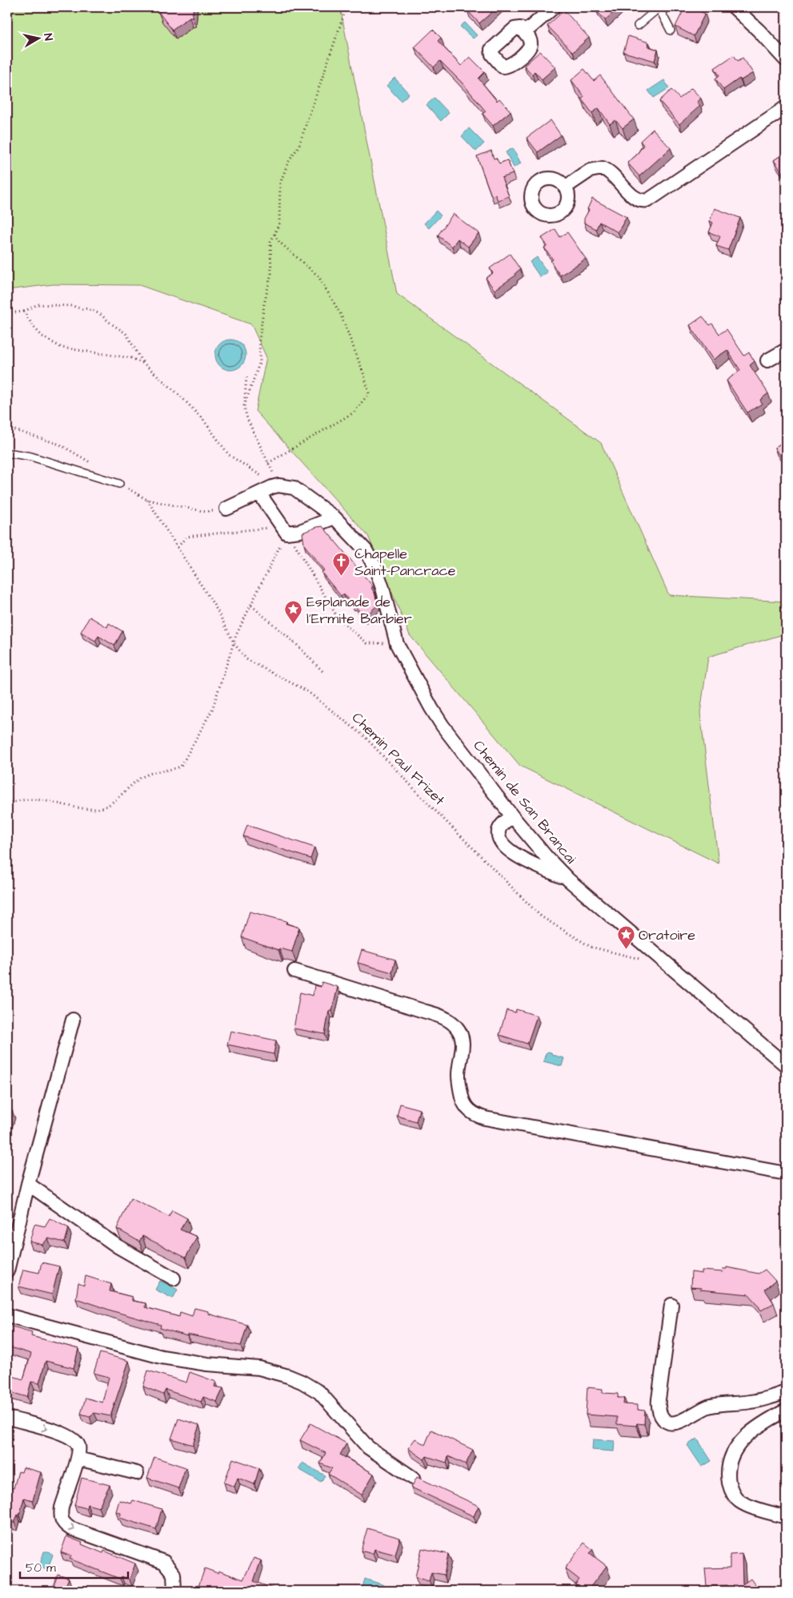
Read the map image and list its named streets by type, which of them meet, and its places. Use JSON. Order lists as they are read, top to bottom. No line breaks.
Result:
{"streets":{"street":["Chemin de San Brancai"],"path":["Chemin Paul Frizet"]},"places":{"church":["Chapelle Saint-Pancrace"],"place":["Esplanade de l'Ermite Barbier","Oratoire"]},"scale_bar":"50 m","north":"right"}
